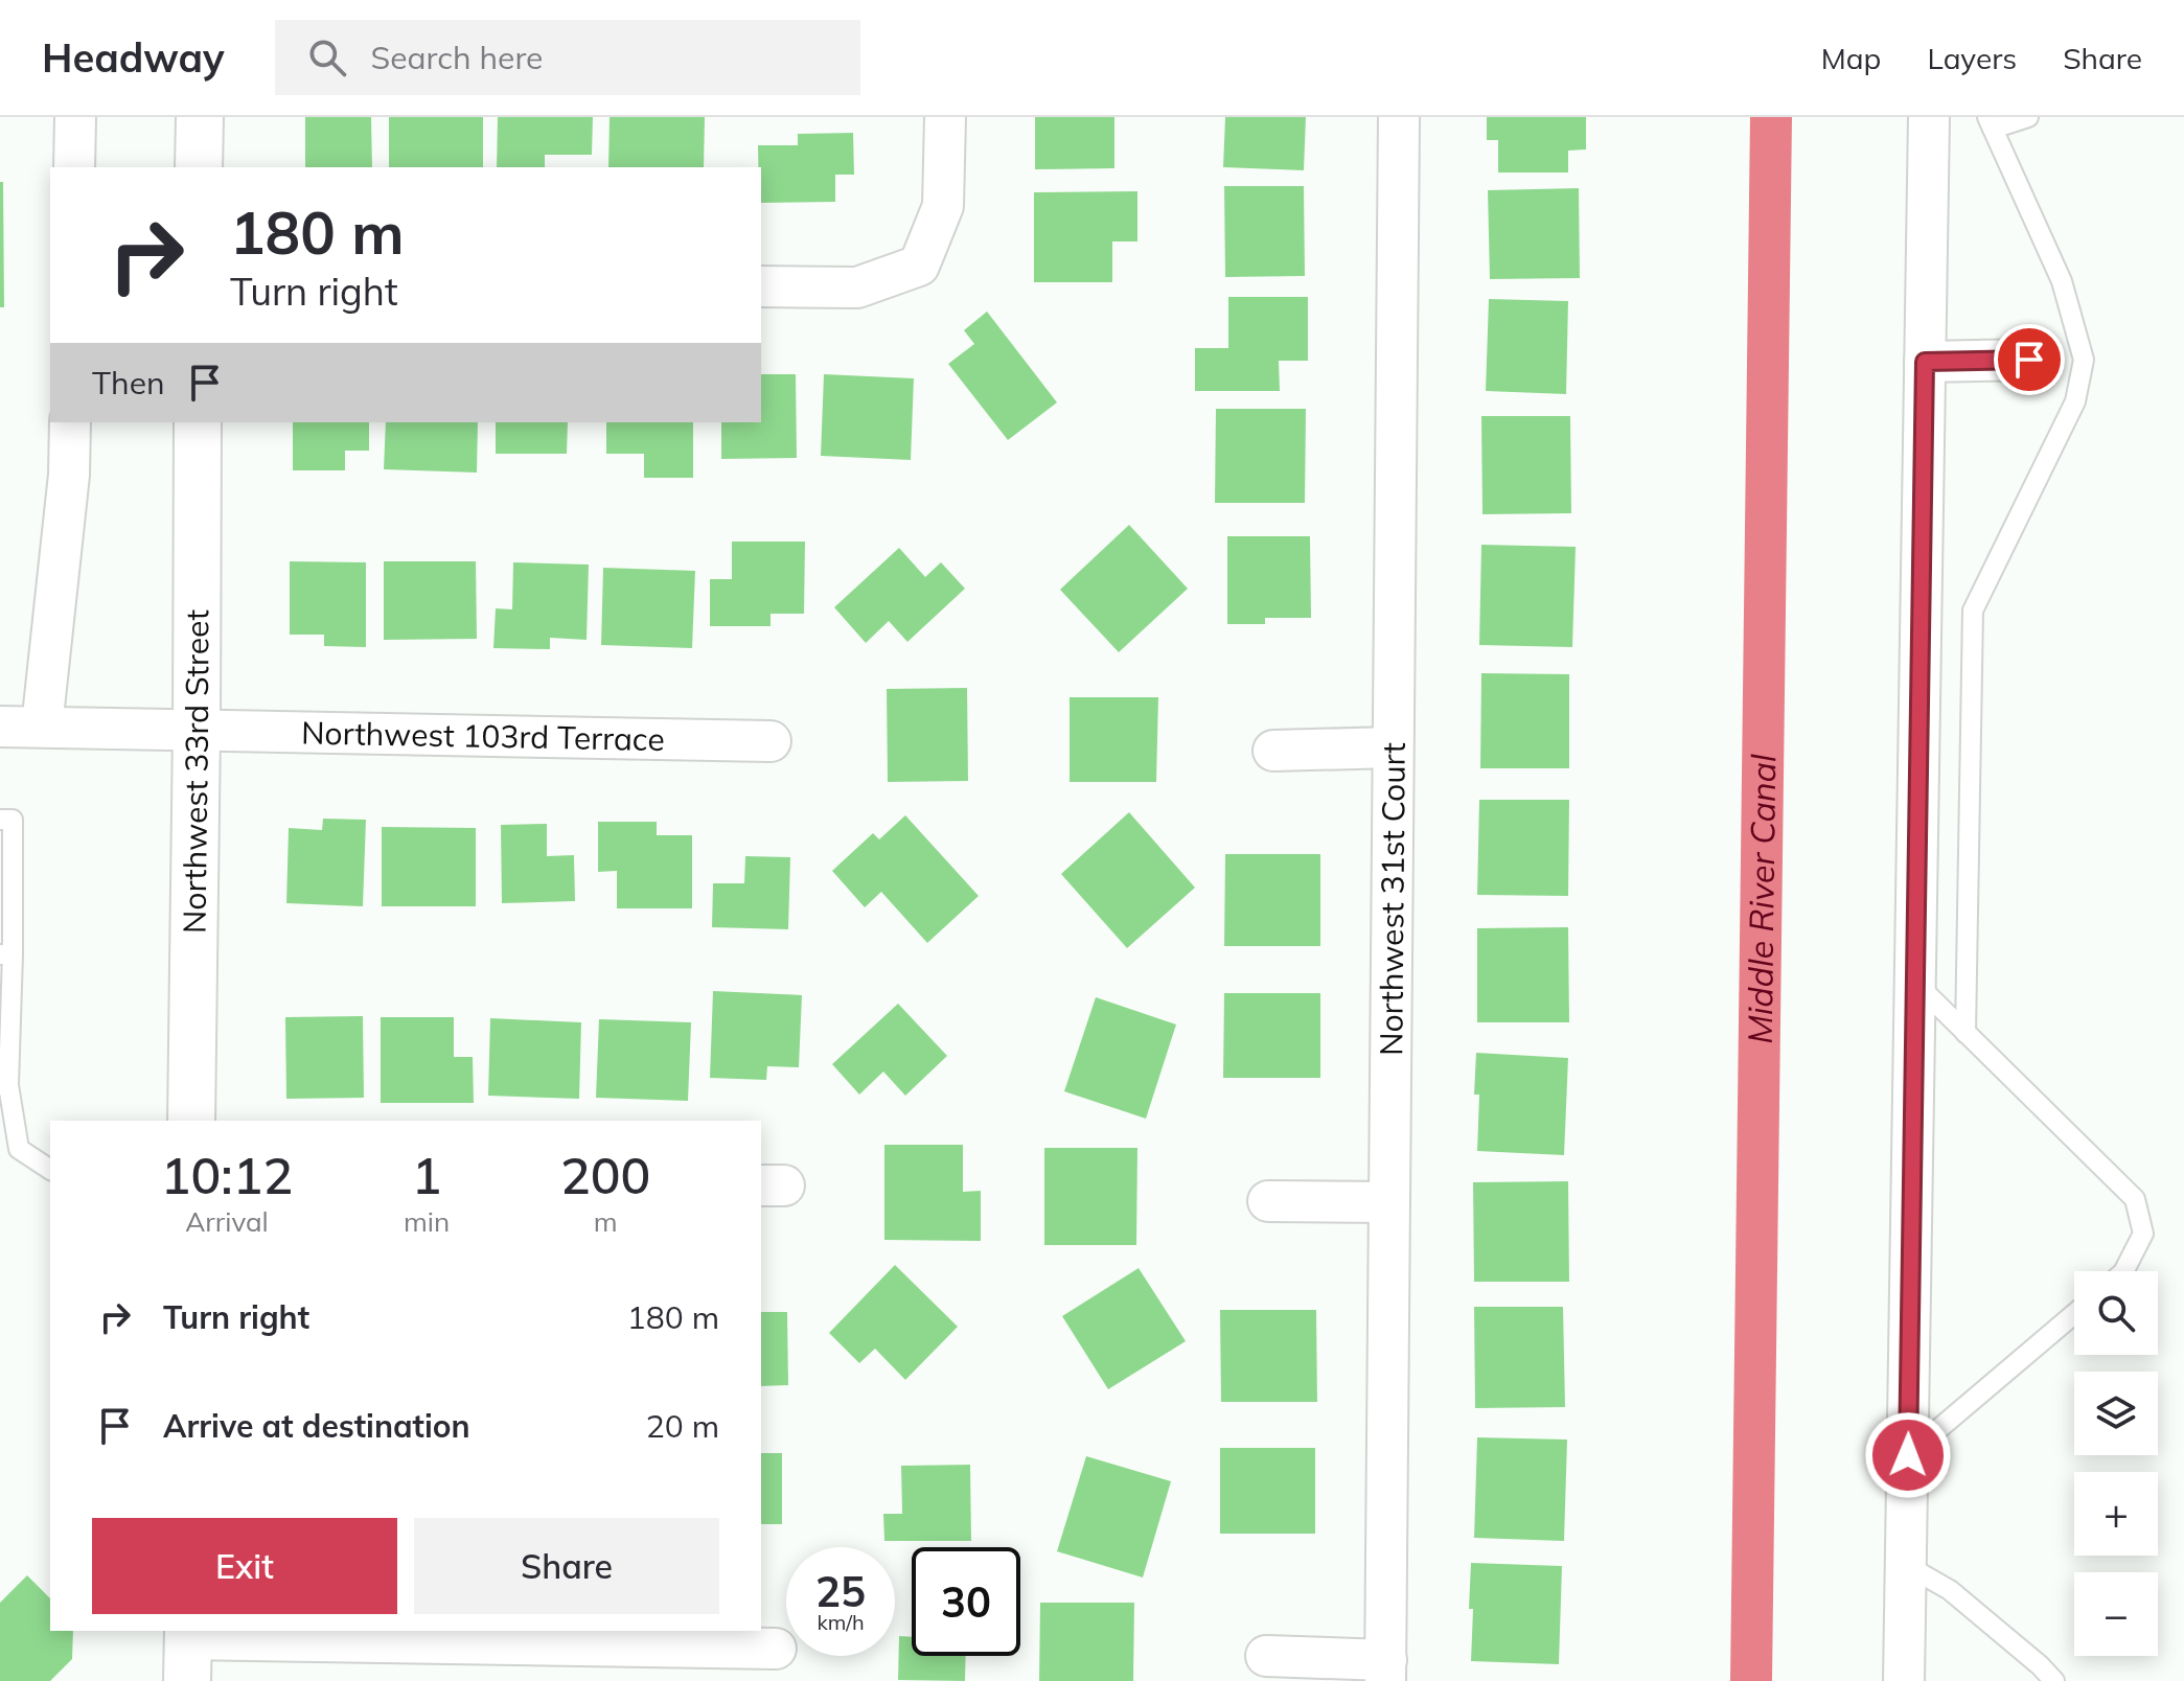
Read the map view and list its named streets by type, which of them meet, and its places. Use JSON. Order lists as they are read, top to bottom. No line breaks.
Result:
{"streets":{"street":["Northwest 103rd Terrace","Northwest 33rd Street","Northwest 31st Court"]},"crossings":[["Northwest 103rd Terrace","Northwest 33rd Street"]],"water":["Middle River Canal"],"page":{"header":"Headway","search":"Search here","nav":["Map","Layers","Share"],"turn":["180 m","Turn right"],"then":"Then","eta":["10:12","Arrival","1","min","200","m"],"list":[{"name":"Turn right","value":"180 m"},{"name":"Arrive at destination","value":"20 m"}],"map_buttons":["+","−"],"buttons":["Exit","Share"],"speed":"25 km/h","limit":"30"}}
